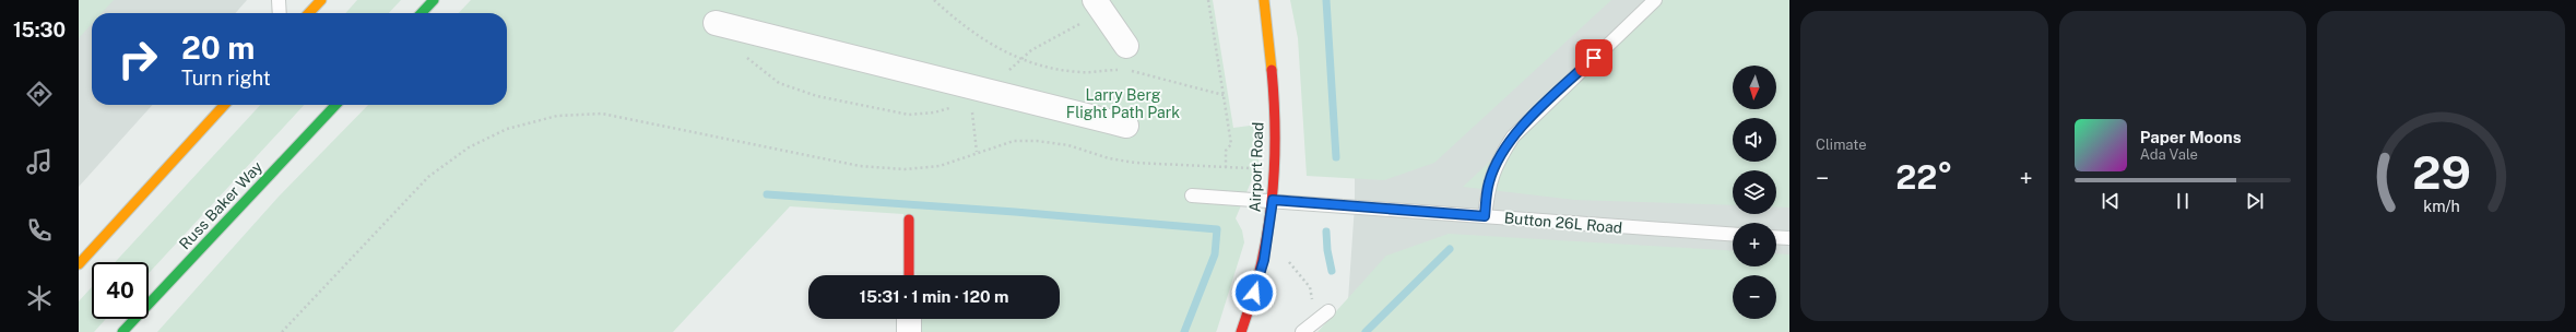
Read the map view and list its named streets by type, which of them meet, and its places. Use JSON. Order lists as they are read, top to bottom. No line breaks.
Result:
{"streets":{"main road":["Airport Road","Russ Baker Way"],"lane":["Button 26L Road"]},"parks":["Larry Berg Flight Path Park"],"north":"bottom","page":{"tabs":"15:30","tile":"Climate","turn":["20 m","Turn right"],"map_buttons":["+","−"],"song":["Paper Moons","Ada Vale"],"heat":["−","22°","+"],"limit":"40","trip":"15:31 · 1 min · 120 m","gauge":["29","km/h"]}}
